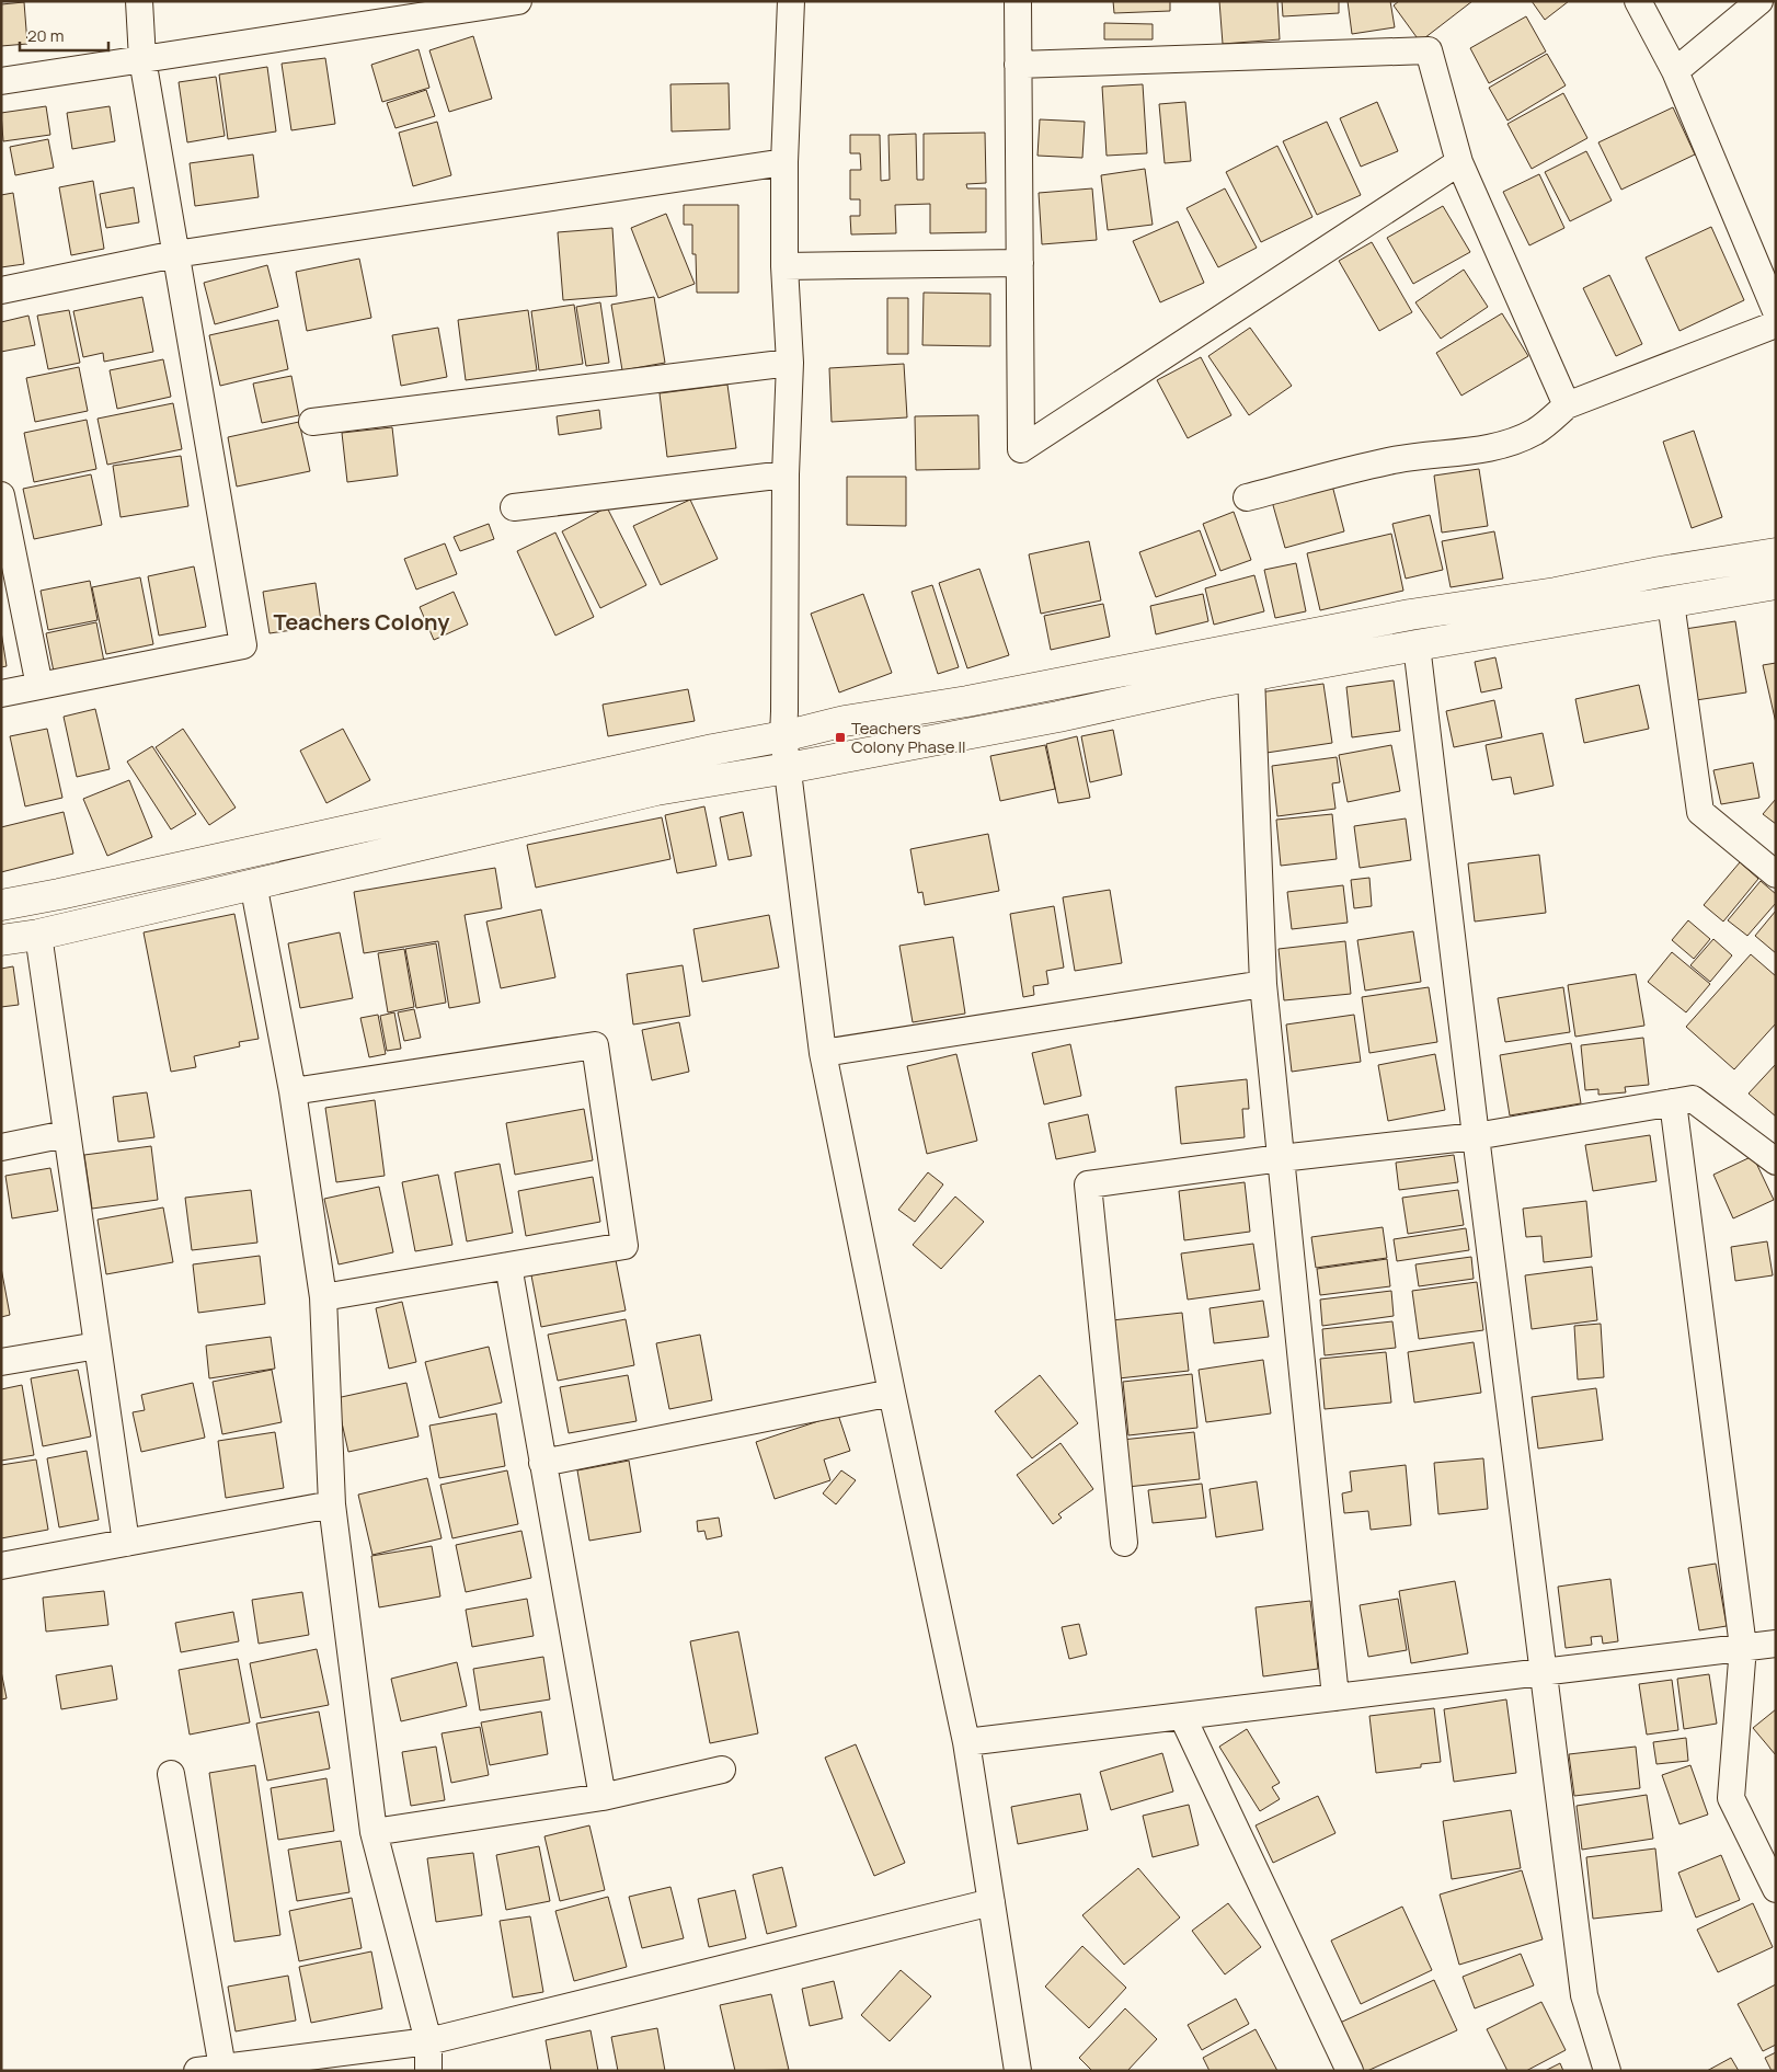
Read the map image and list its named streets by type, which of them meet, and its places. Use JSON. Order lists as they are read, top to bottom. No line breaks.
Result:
{"districts":["Teachers Colony"],"places":{"transit":["Teachers Colony Phase II"]},"scale_bar":"20 m"}
